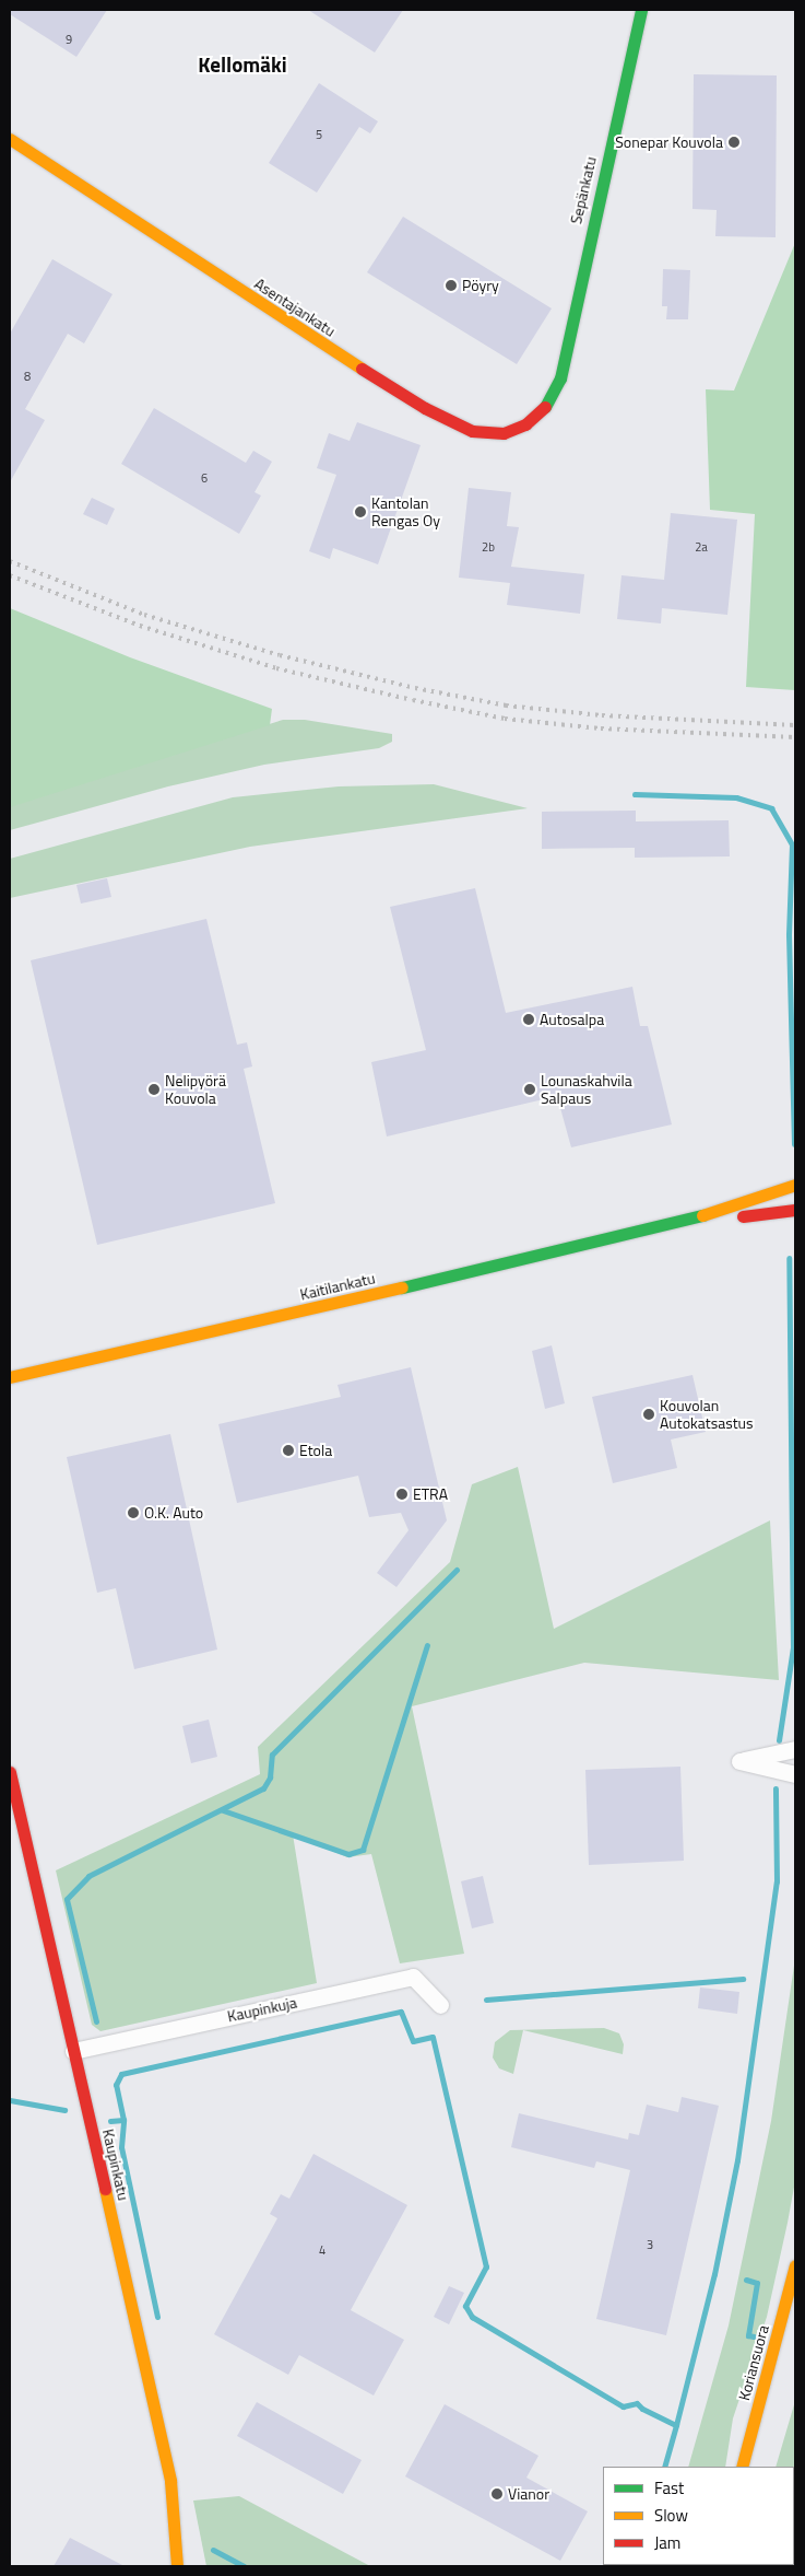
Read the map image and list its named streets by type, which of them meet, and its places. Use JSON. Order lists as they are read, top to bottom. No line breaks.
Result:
{"streets":{"street":["Sepänkatu","Asentajankatu","Kaitilankatu","Kaupinkuja","Kaupinkatu","Koriansuora"]},"crossings":[["Sepänkatu","Asentajankatu"],["Kaupinkuja","Kaupinkatu"]],"districts":["Kellomäki"],"places":["Sonepar Kouvola","Pöyry","Kantolan Rengas Oy","Autosalpa","Nelipyörä Kouvola","Lounaskahvila Salpaus","Kouvolan Autokatsastus","Etola","ETRA","O.K. Auto","Vianor"],"house_numbers":["9","5","8","6","2b","2a","3","4"],"legend":["Fast","Slow","Jam"]}
